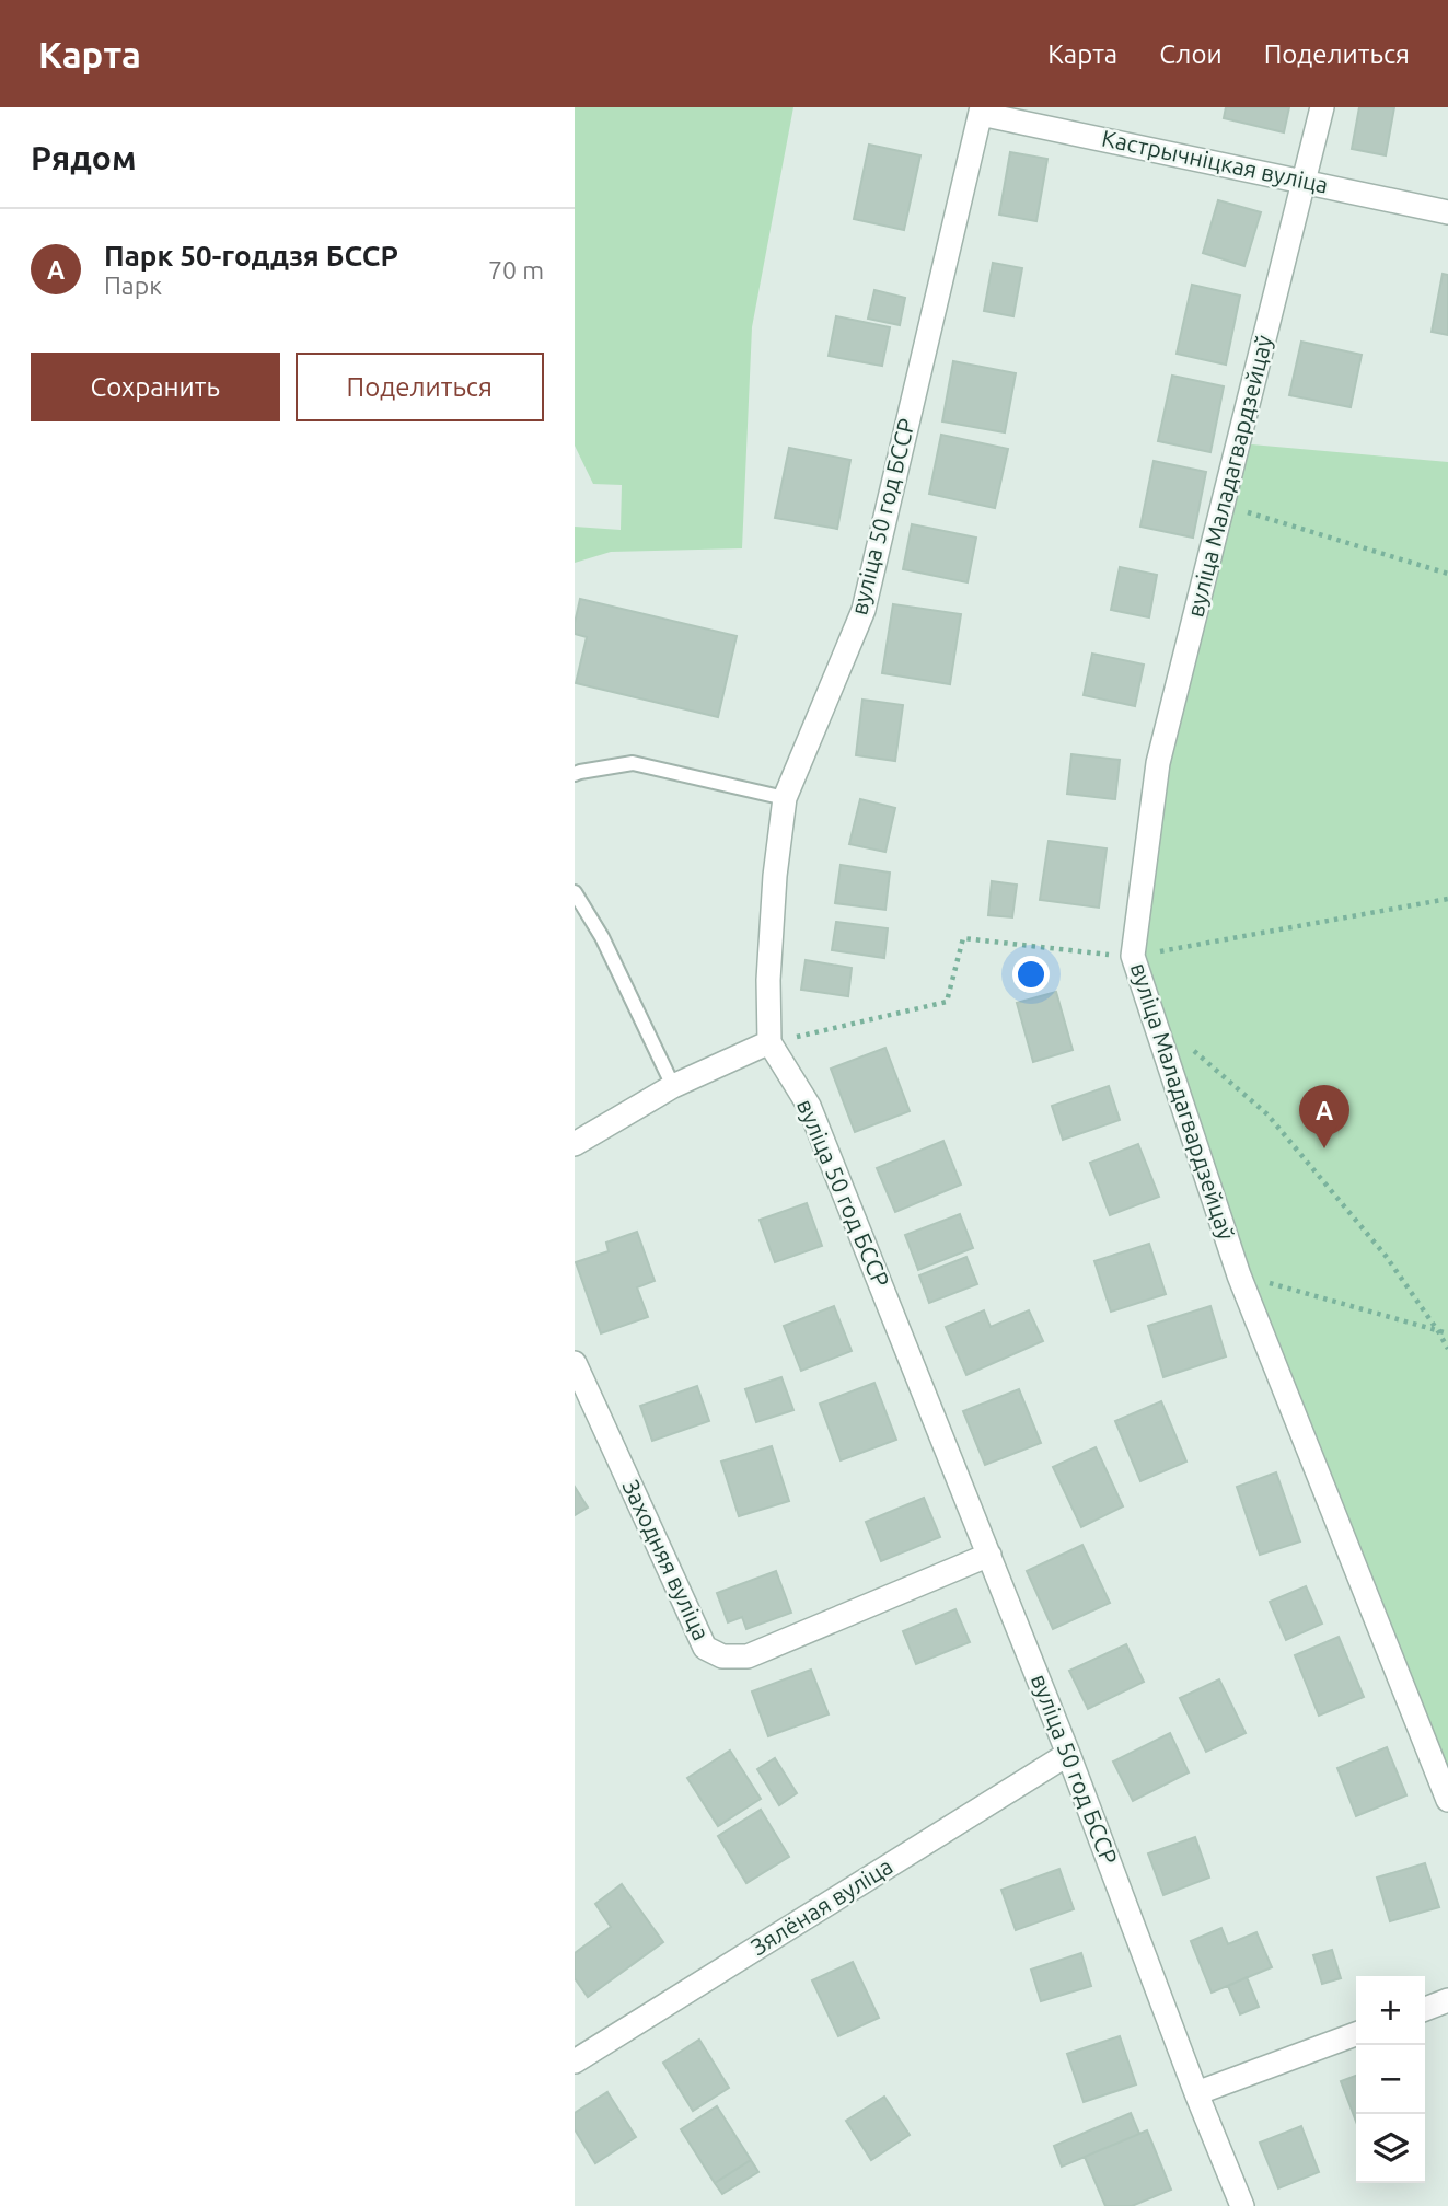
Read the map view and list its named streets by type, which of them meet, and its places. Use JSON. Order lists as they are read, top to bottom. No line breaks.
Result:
{"streets":{"street":["Кастрычніцкая вуліца","вуліца Маладагвардзейцаў","вуліца 50 год БССР","Заходняя вуліца","Зялёная вуліца"]},"crossings":[["Кастрычніцкая вуліца","вуліца Маладагвардзейцаў"],["Кастрычніцкая вуліца","вуліца 50 год БССР"],["вуліца 50 год БССР","Заходняя вуліца"],["вуліца 50 год БССР","Зялёная вуліца"]],"page":{"header":"Карта","nav":["Карта","Слои","Поделиться"],"heading":"Рядом","list":[{"mark":"A","name":"Парк 50-годдзя БССР","note":"Парк","value":"70 m"}],"buttons":["Сохранить","Поделиться"],"pins":"A","map_buttons":["+","−"]}}
